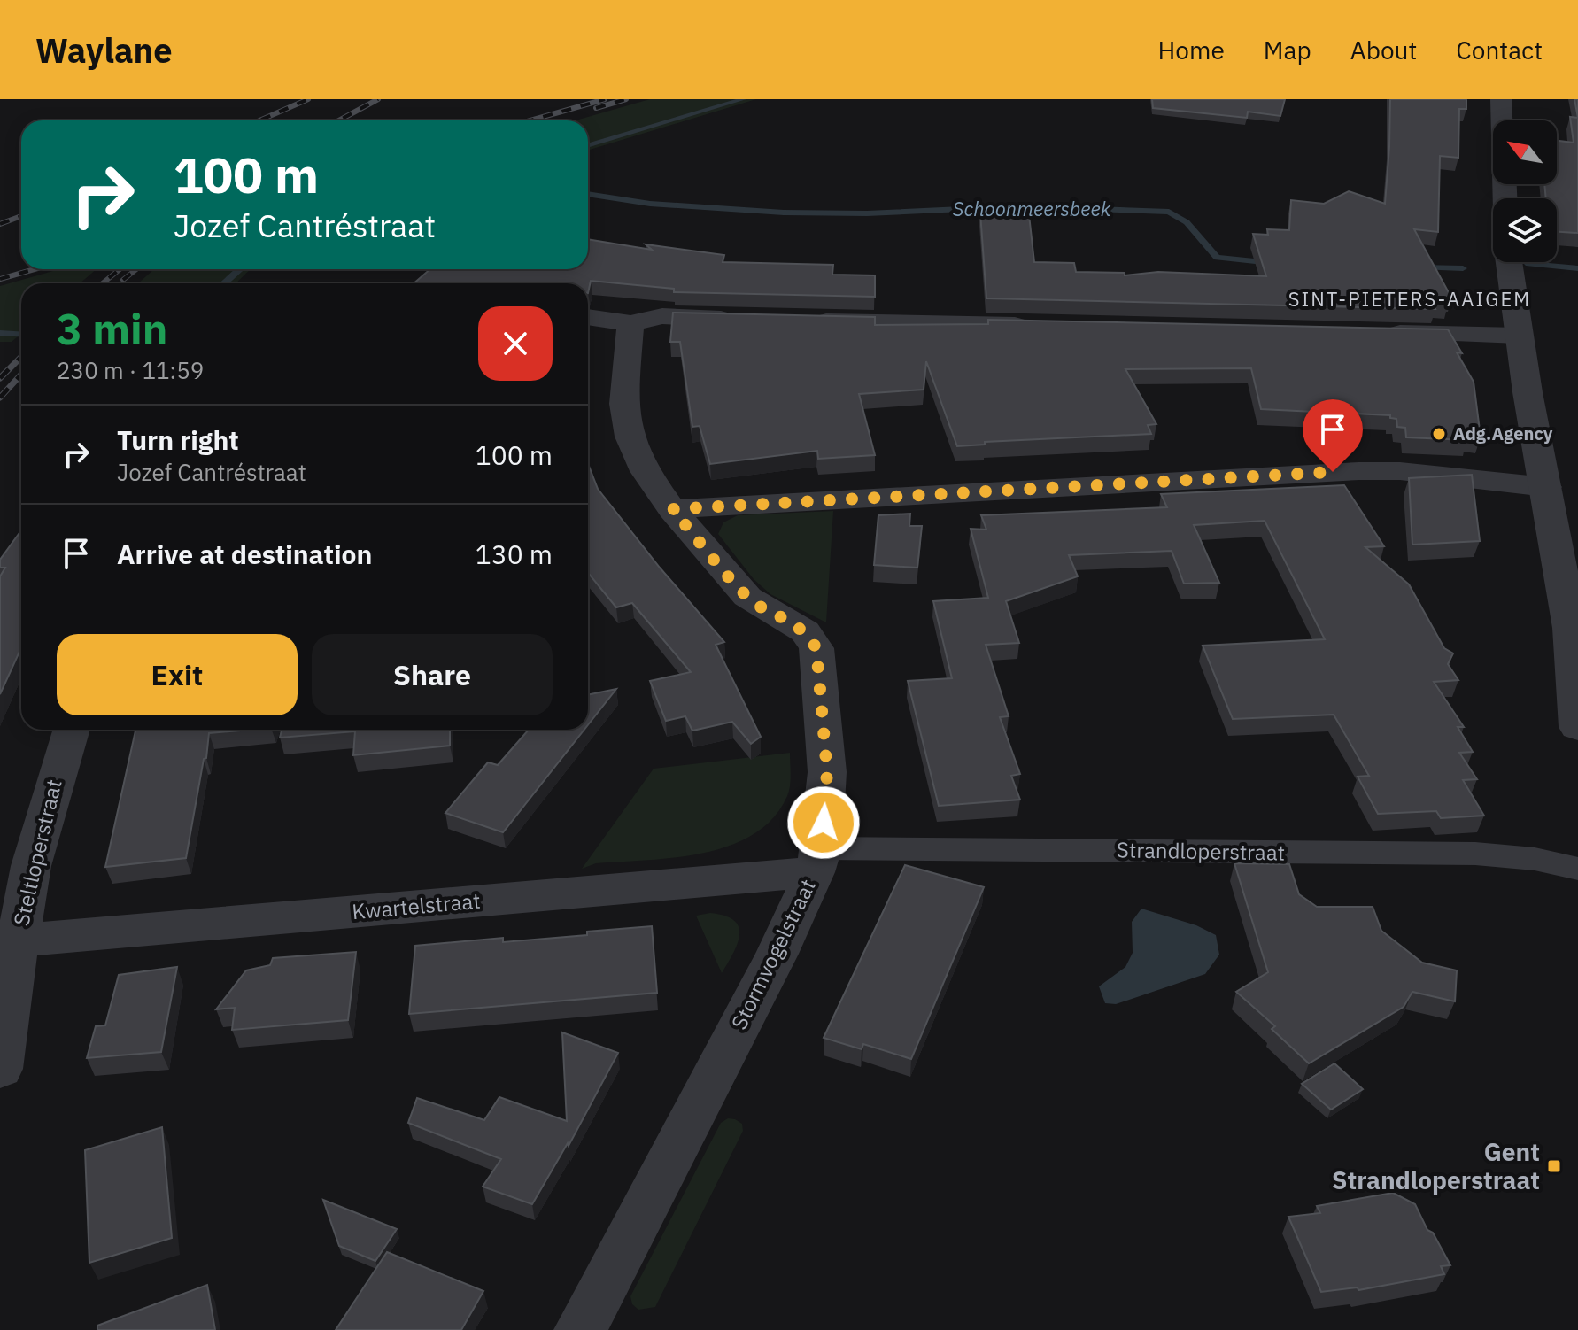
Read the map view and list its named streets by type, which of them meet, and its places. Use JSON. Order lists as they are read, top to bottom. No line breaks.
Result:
{"streets":{"street":["Strandloperstraat","Steltloperstraat","Kwartelstraat","Stormvogelstraat"]},"crossings":[["Strandloperstraat","Kwartelstraat"],["Strandloperstraat","Stormvogelstraat"],["Steltloperstraat","Kwartelstraat"],["Kwartelstraat","Stormvogelstraat"]],"districts":["SINT-PIETERS-AAIGEM"],"water":["Schoonmeersbeek"],"places":{"other":["Adg.Agency"],"transit":["Gent Strandloperstraat"]},"north":"top left","page":{"header":"Waylane","nav":["Home","Map","About","Contact"],"turn":["100 m","Jozef Cantréstraat"],"heading":["3 min","230 m · 11:59"],"list":[{"name":"Turn right","note":"Jozef Cantréstraat","value":"100 m"},{"name":"Arrive at destination","value":"130 m"}],"buttons":["Exit","Share"]}}
